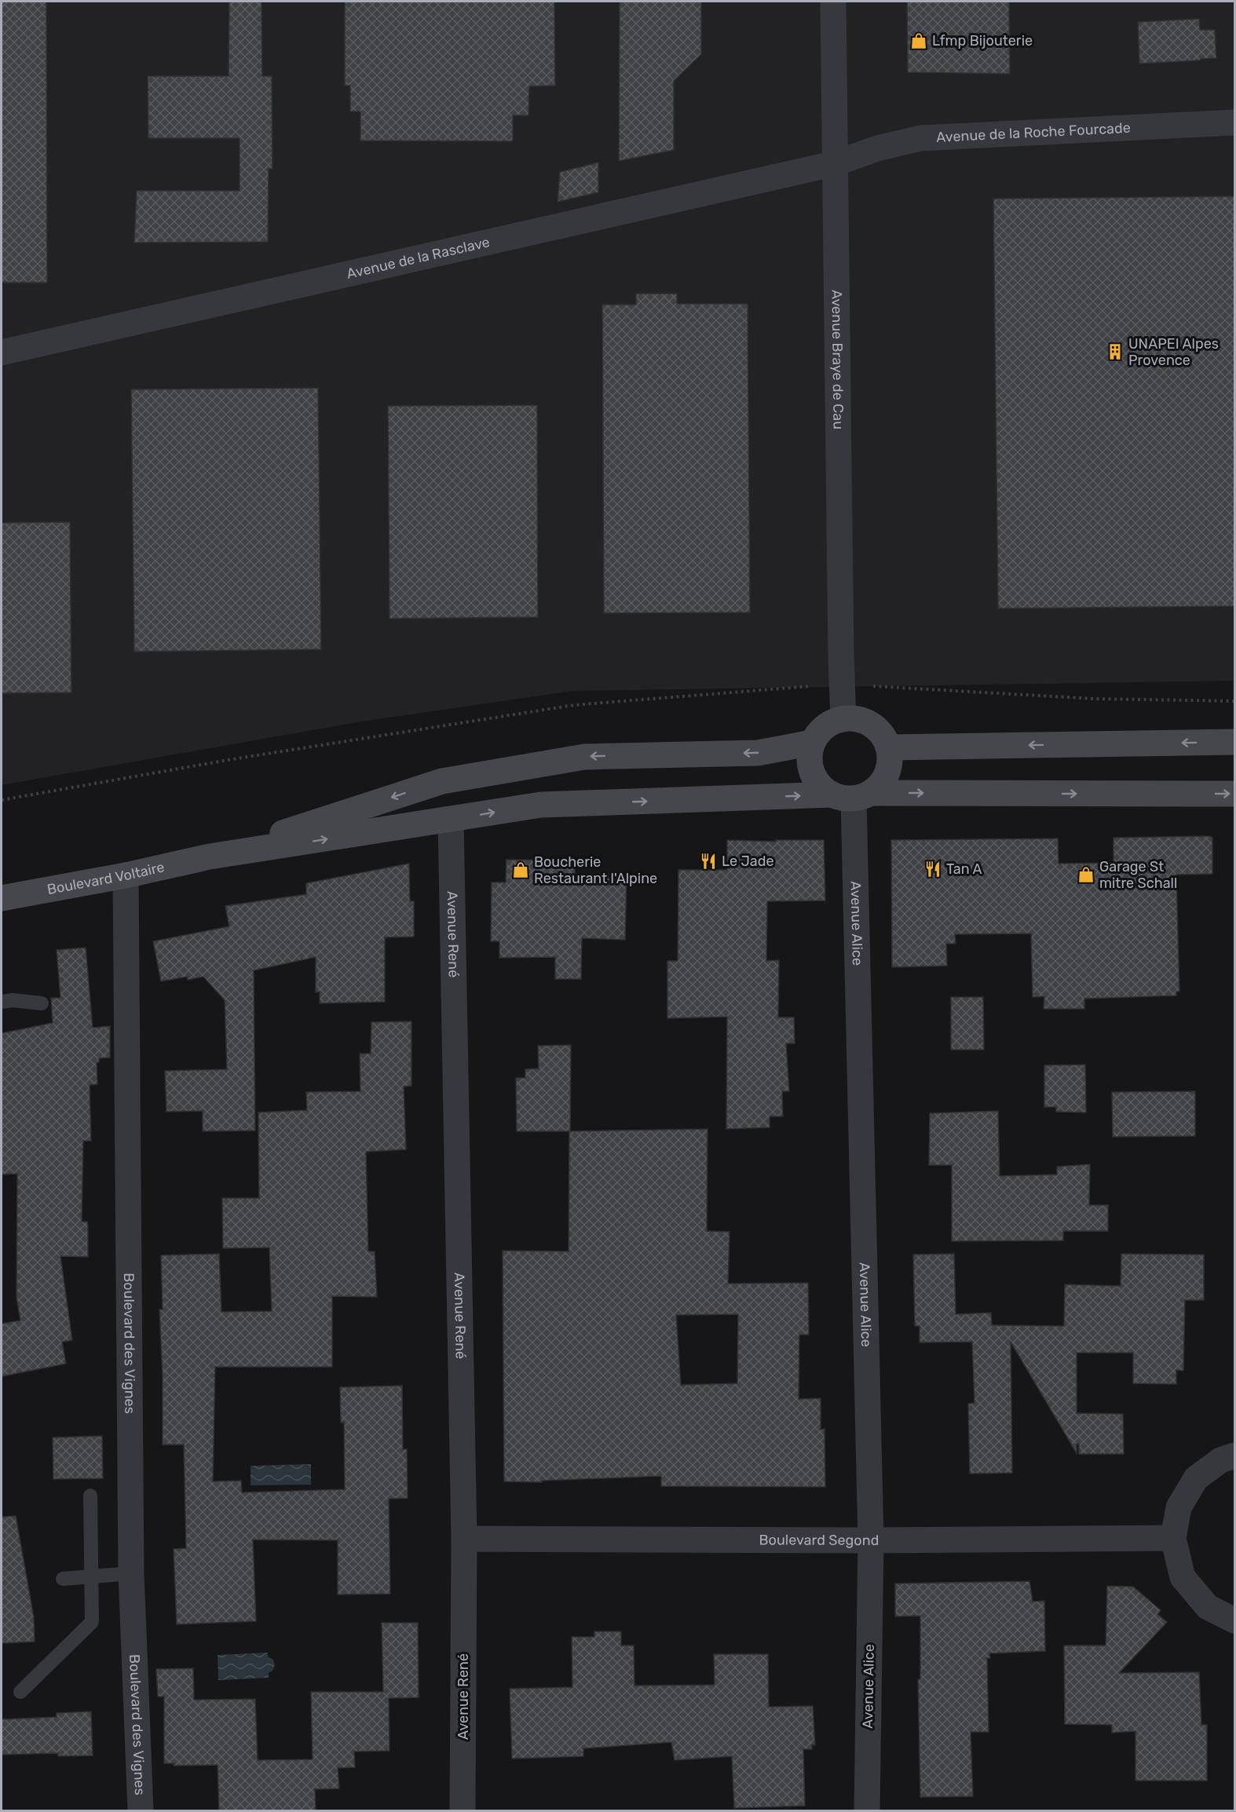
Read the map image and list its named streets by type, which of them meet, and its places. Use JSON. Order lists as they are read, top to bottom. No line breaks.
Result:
{"streets":{"main road":["Boulevard Voltaire"],"street":["Avenue de la Roche Fourcade","Avenue de la Rasclave","Avenue Braye de Cau","Avenue Alice","Avenue René","Boulevard des Vignes","Boulevard Segond"]},"crossings":[["Avenue de la Roche Fourcade","Avenue de la Rasclave"],["Avenue de la Roche Fourcade","Avenue Braye de Cau"],["Avenue de la Rasclave","Avenue Braye de Cau"],["Avenue Braye de Cau","Avenue Alice"],["Boulevard Voltaire","Boulevard des Vignes"],["Avenue Alice","Boulevard Segond"],["Avenue René","Boulevard Segond"]],"places":{"shop":["Lfmp Bijouterie","Boucherie Restaurant l'Alpine","Garage St mitre Schall"],"building":["UNAPEI Alpes Provence"],"restaurant":["Le Jade","Tan A"]}}
